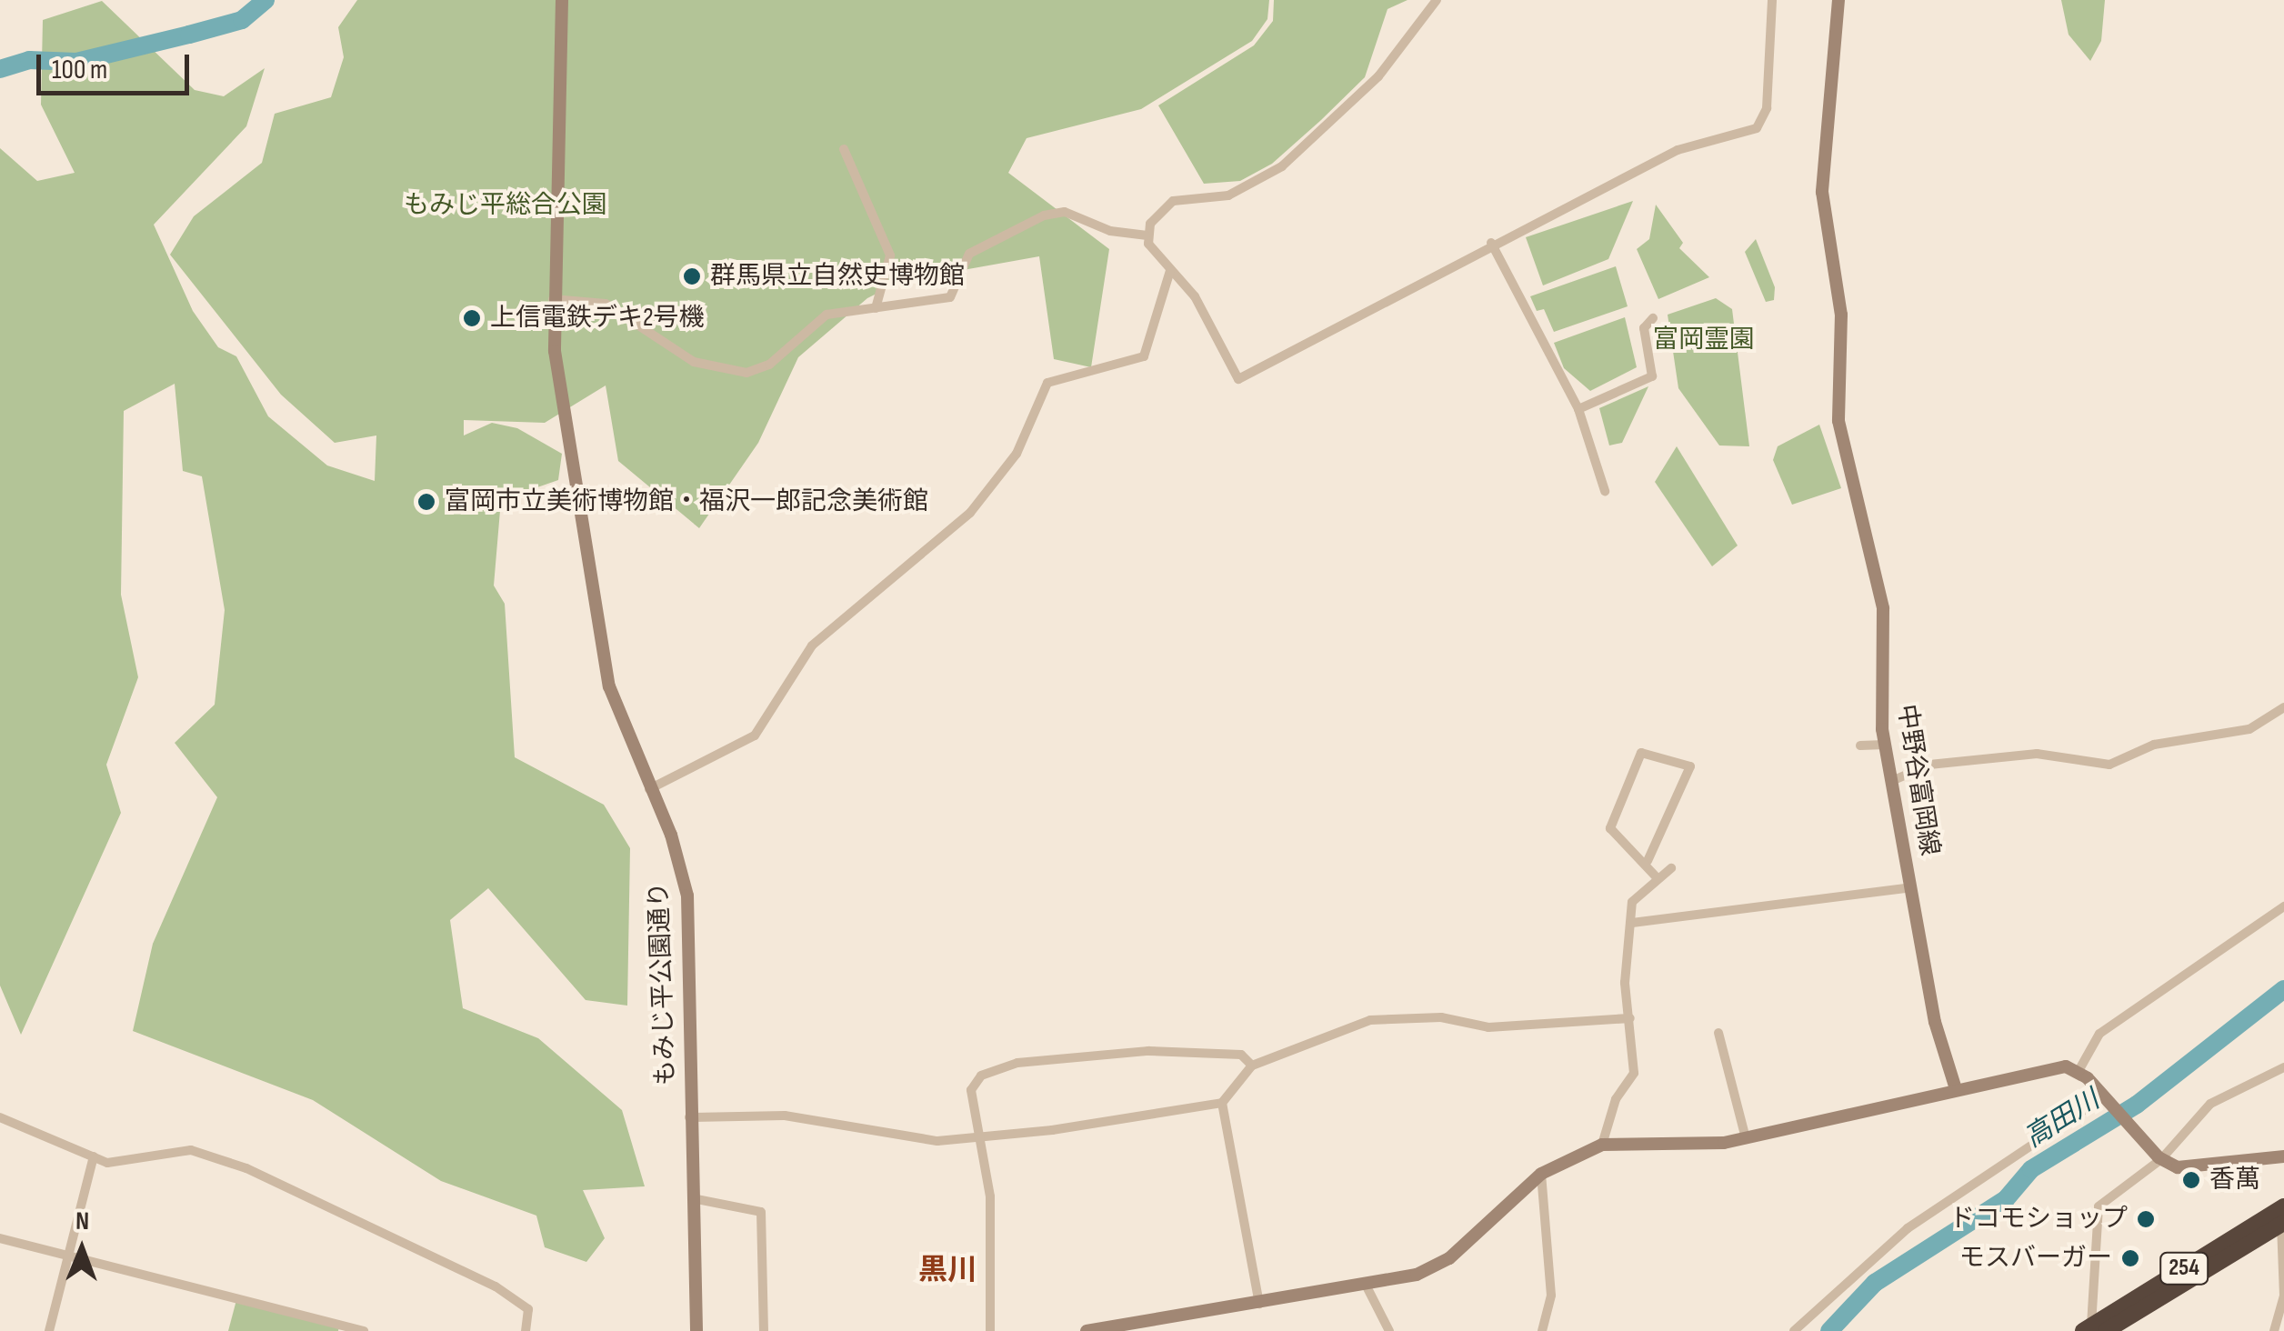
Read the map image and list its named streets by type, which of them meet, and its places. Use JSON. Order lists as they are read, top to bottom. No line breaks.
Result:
{"streets":{"highway":["254"],"street":["中野谷富岡線","もみじ平公園通り"]},"districts":["黒川"],"water":["高田川"],"parks":["もみじ平総合公園","富岡霊園"],"places":["群馬県立自然史博物館","上信電鉄デキ2号機","富岡市立美術博物館・福沢一郎記念美術館","香萬","ドコモショップ","モスバーガー"],"scale_bar":"100 m","north":"top"}
